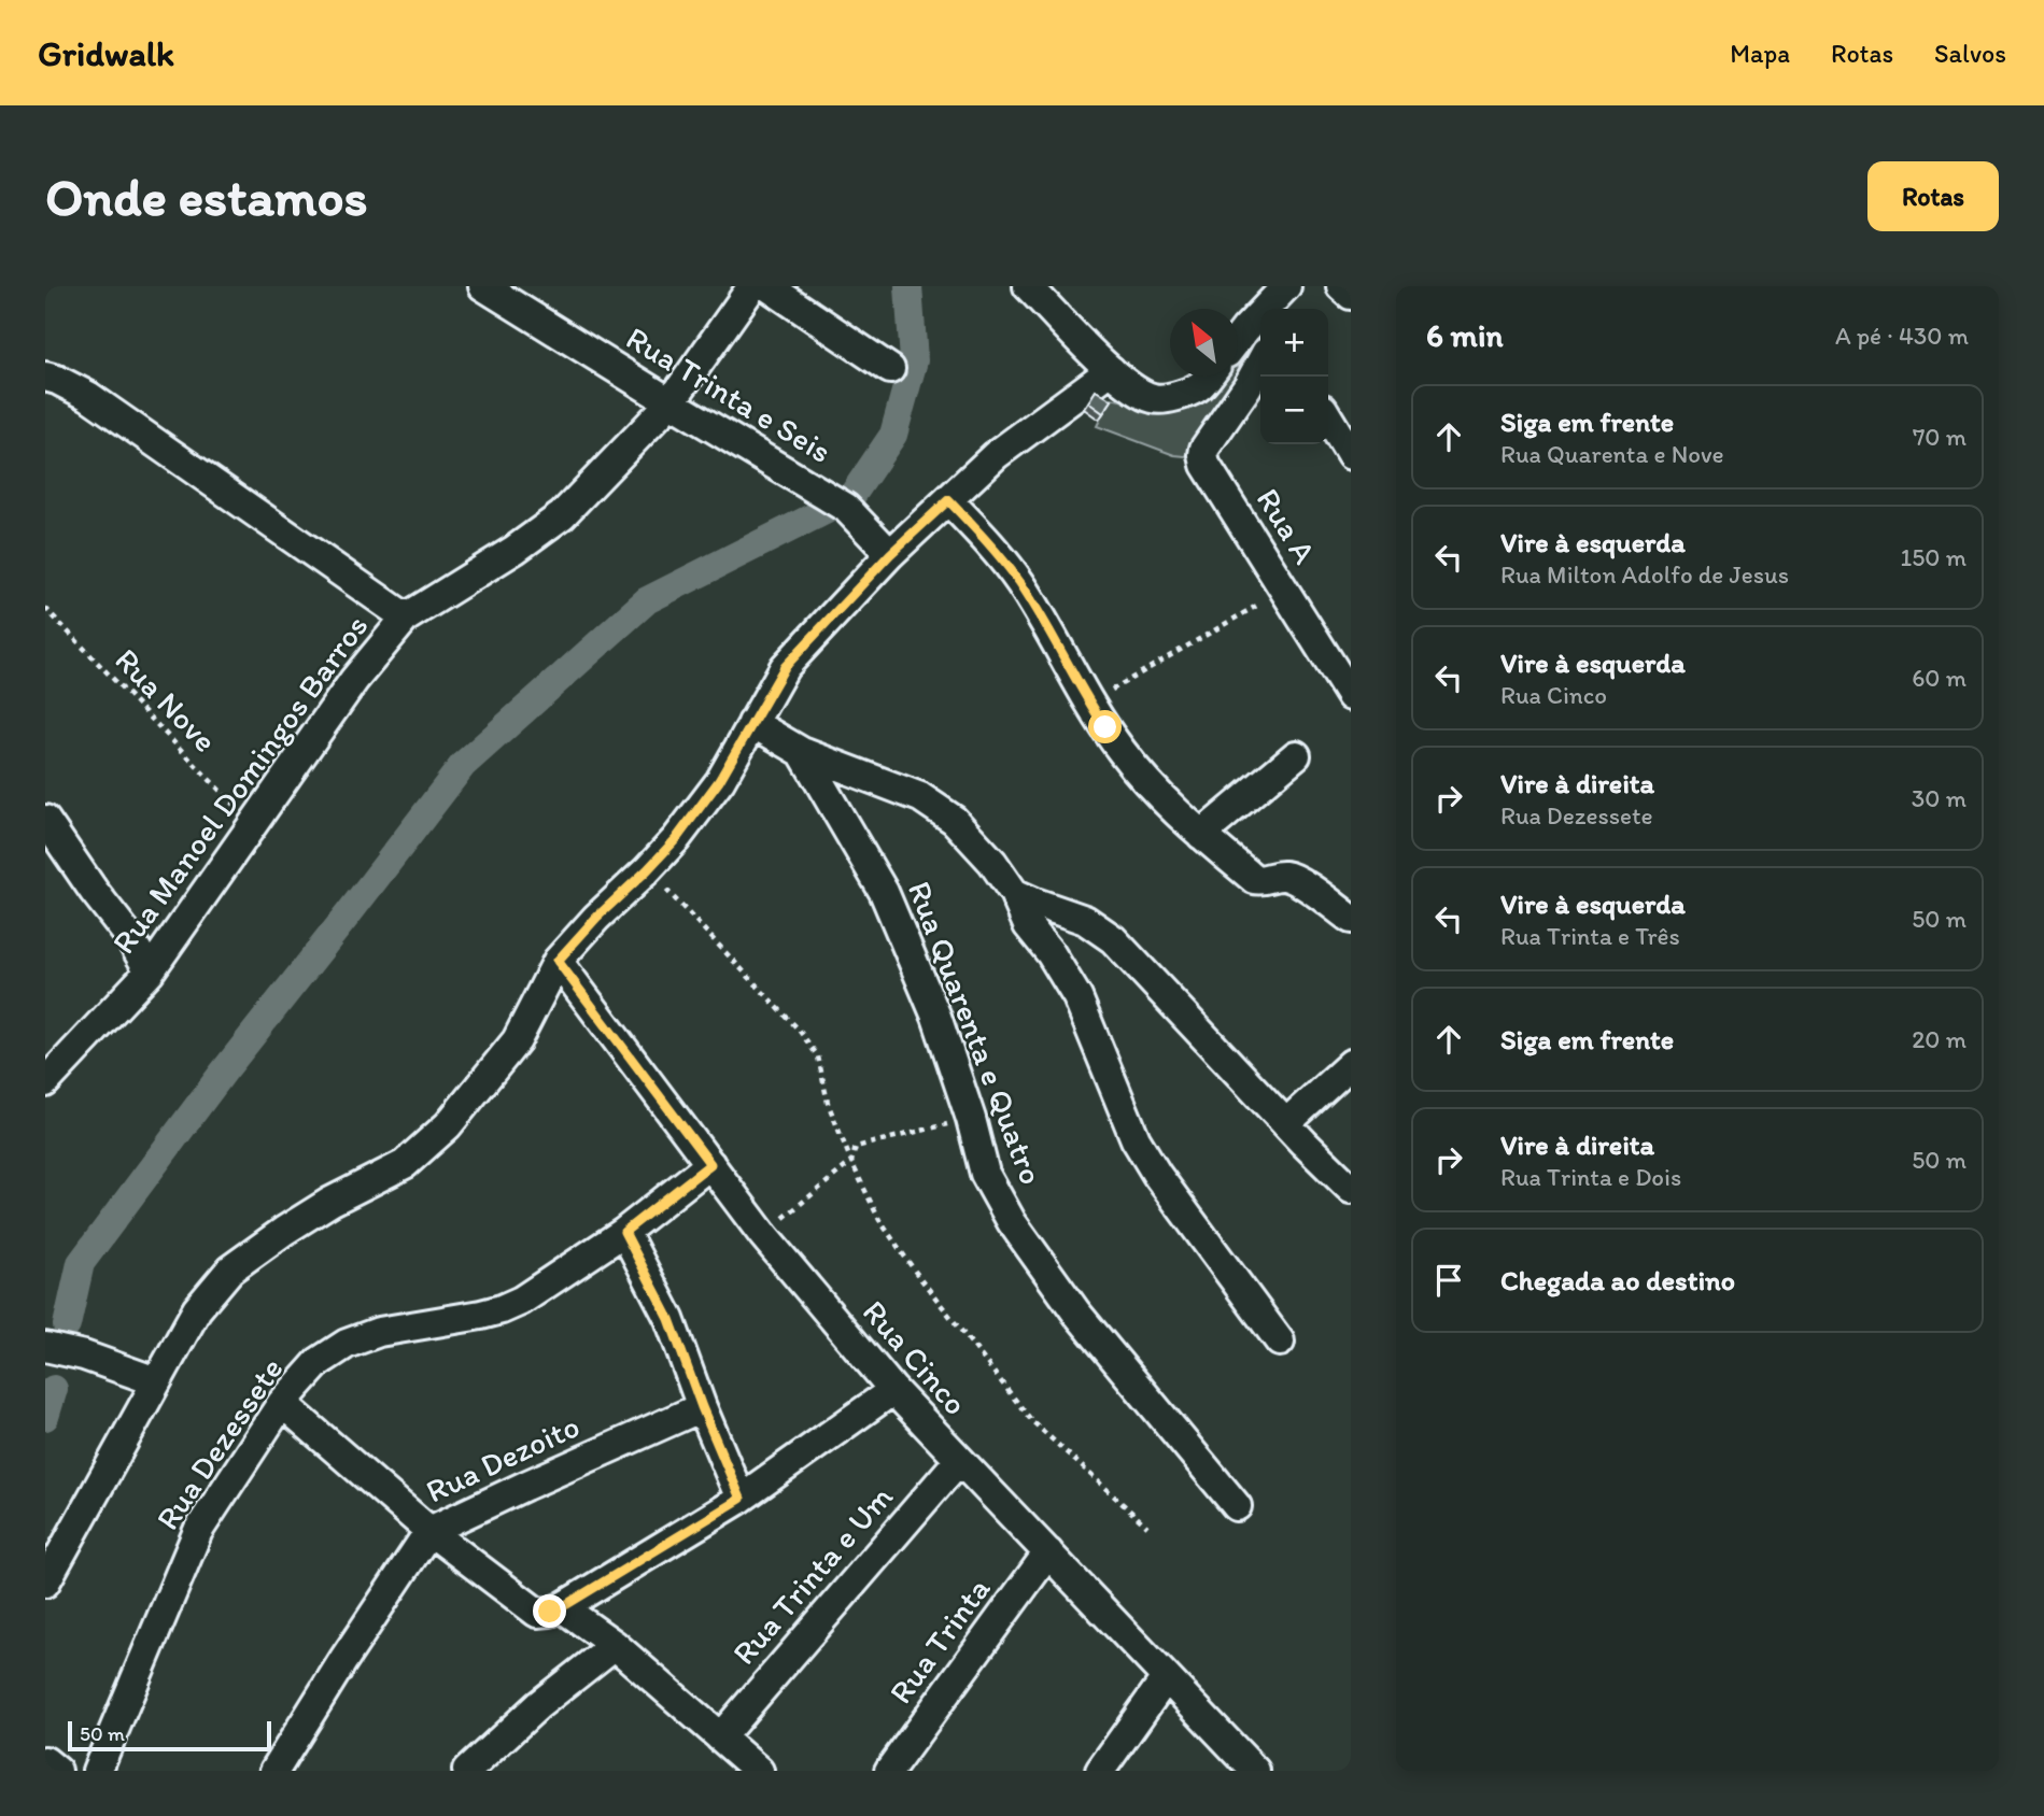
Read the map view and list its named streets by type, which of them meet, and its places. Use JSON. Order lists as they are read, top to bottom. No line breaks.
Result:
{"streets":{"street":["Rua Trinta e Seis","Rua A","Rua Manoel Domingos Barros","Rua Quarenta e Quatro","Rua Cinco","Rua Dezessete","Rua Dezoito","Rua Trinta e Um","Rua Trinta"],"path":["Rua Nove"]},"crossings":[["Rua Trinta e Seis","Rua Manoel Domingos Barros"],["Rua Nove","Rua Manoel Domingos Barros"],["Rua Cinco","Rua Dezessete"],["Rua Cinco","Rua Trinta e Um"],["Rua Cinco","Rua Trinta"]],"scale_bar":"50 m","north":"top left","page":{"header":"Gridwalk","nav":["Mapa","Rotas","Salvos"],"buttons":"Rotas","title":"Onde estamos","heading":["6 min","A pé · 430 m"],"map_buttons":["+","−"],"list":[["Siga em frente","Rua Quarenta e Nove","70 m"],["Vire à esquerda","Rua Milton Adolfo de Jesus","150 m"],["Vire à esquerda","Rua Cinco","60 m"],["Vire à direita","Rua Dezessete","30 m"],["Vire à esquerda","Rua Trinta e Três","50 m"],["Siga em frente","20 m"],["Vire à direita","Rua Trinta e Dois","50 m"],"Chegada ao destino"],"scale":"50 m"}}
